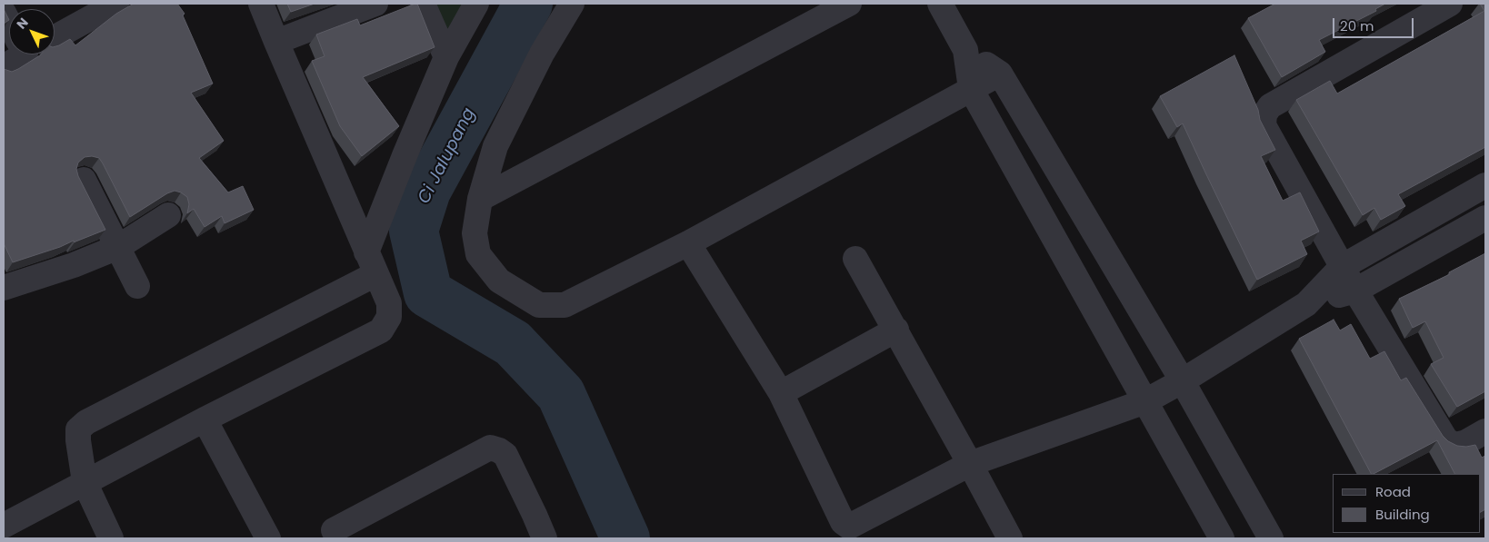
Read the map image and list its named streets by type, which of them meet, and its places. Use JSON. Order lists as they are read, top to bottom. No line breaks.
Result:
{"water":["Ci Jalupang"],"legend":["Road","Building"],"scale_bar":"20 m","north":"top left"}
